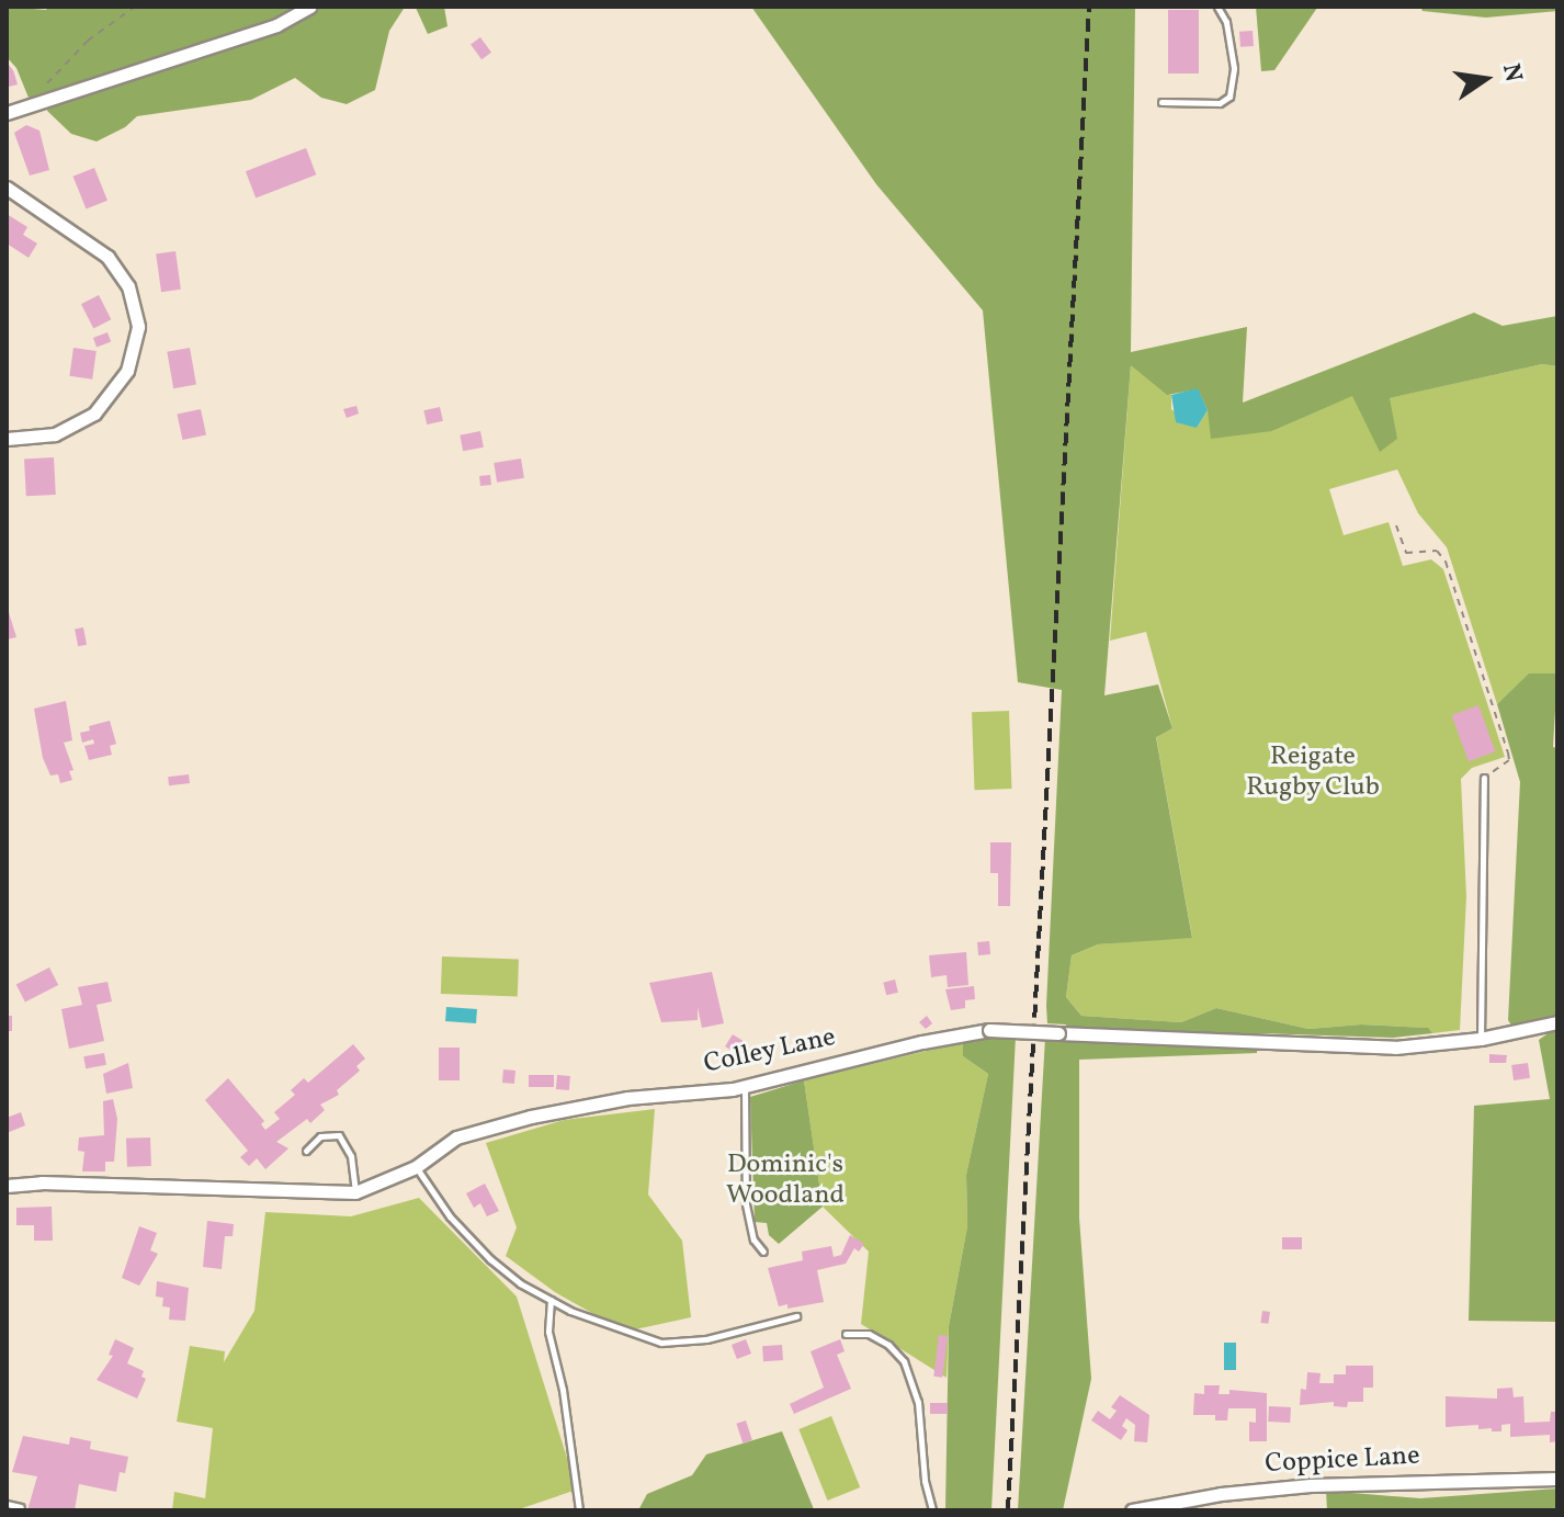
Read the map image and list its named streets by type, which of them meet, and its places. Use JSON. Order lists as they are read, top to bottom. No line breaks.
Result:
{"streets":{"street":["Colley Lane","Coppice Lane"]},"parks":["Reigate Rugby Club","Dominic's Woodland"],"north":"right"}
